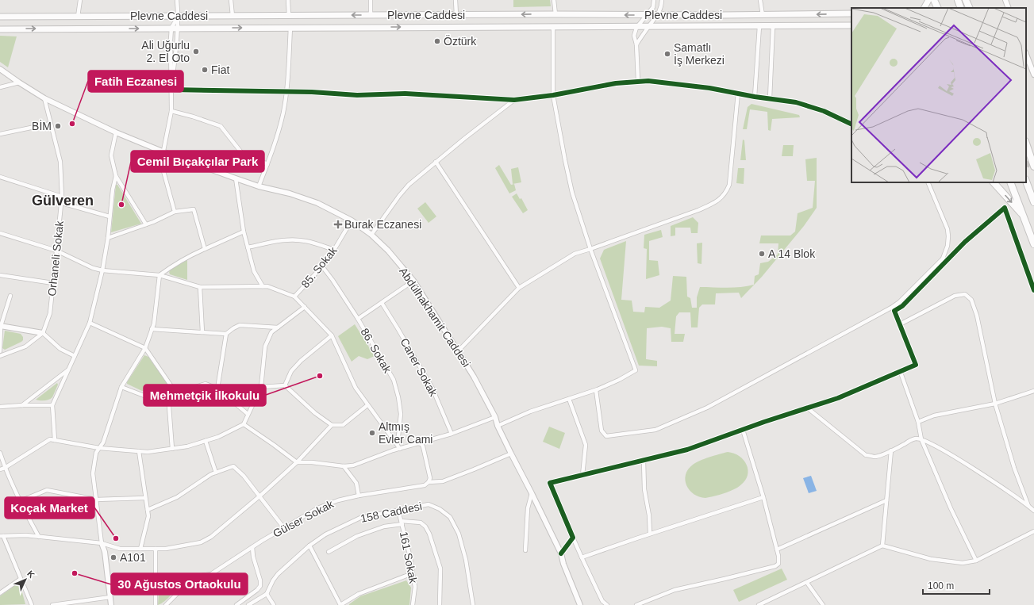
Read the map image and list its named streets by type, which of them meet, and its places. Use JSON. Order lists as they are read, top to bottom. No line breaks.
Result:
{"streets":{"main road":["Plevne Caddesi","Abdülhakhamit Caddesi"],"street":["Orhaneli Sokak","85. Sokak","86. Sokak","Caner Sokak","158 Caddesi","Gülser Sokak","161 Sokak"]},"crossings":[["Orhaneli Sokak","Abdülhakhamit Caddesi"],["85. Sokak","Abdülhakhamit Caddesi"],["85. Sokak","86. Sokak"],["Abdülhakhamit Caddesi","Gülser Sokak"],["158 Caddesi","161 Sokak"]],"districts":["Gülveren"],"places":{"other":["Öztürk","Ali Uğurlu 2. El Oto","Samatlı İş Merkezi","Fiat","Fatih Eczanesi","BİM","Cemil Bıçakçılar Park","A 14 Blok","Mehmetçik İlkokulu","Altmış Evler Cami","Koçak Market","A101","30 Ağustos Ortaokulu"],"health":["Burak Eczanesi"]},"scale_bar":"100 m","north":"top right"}
